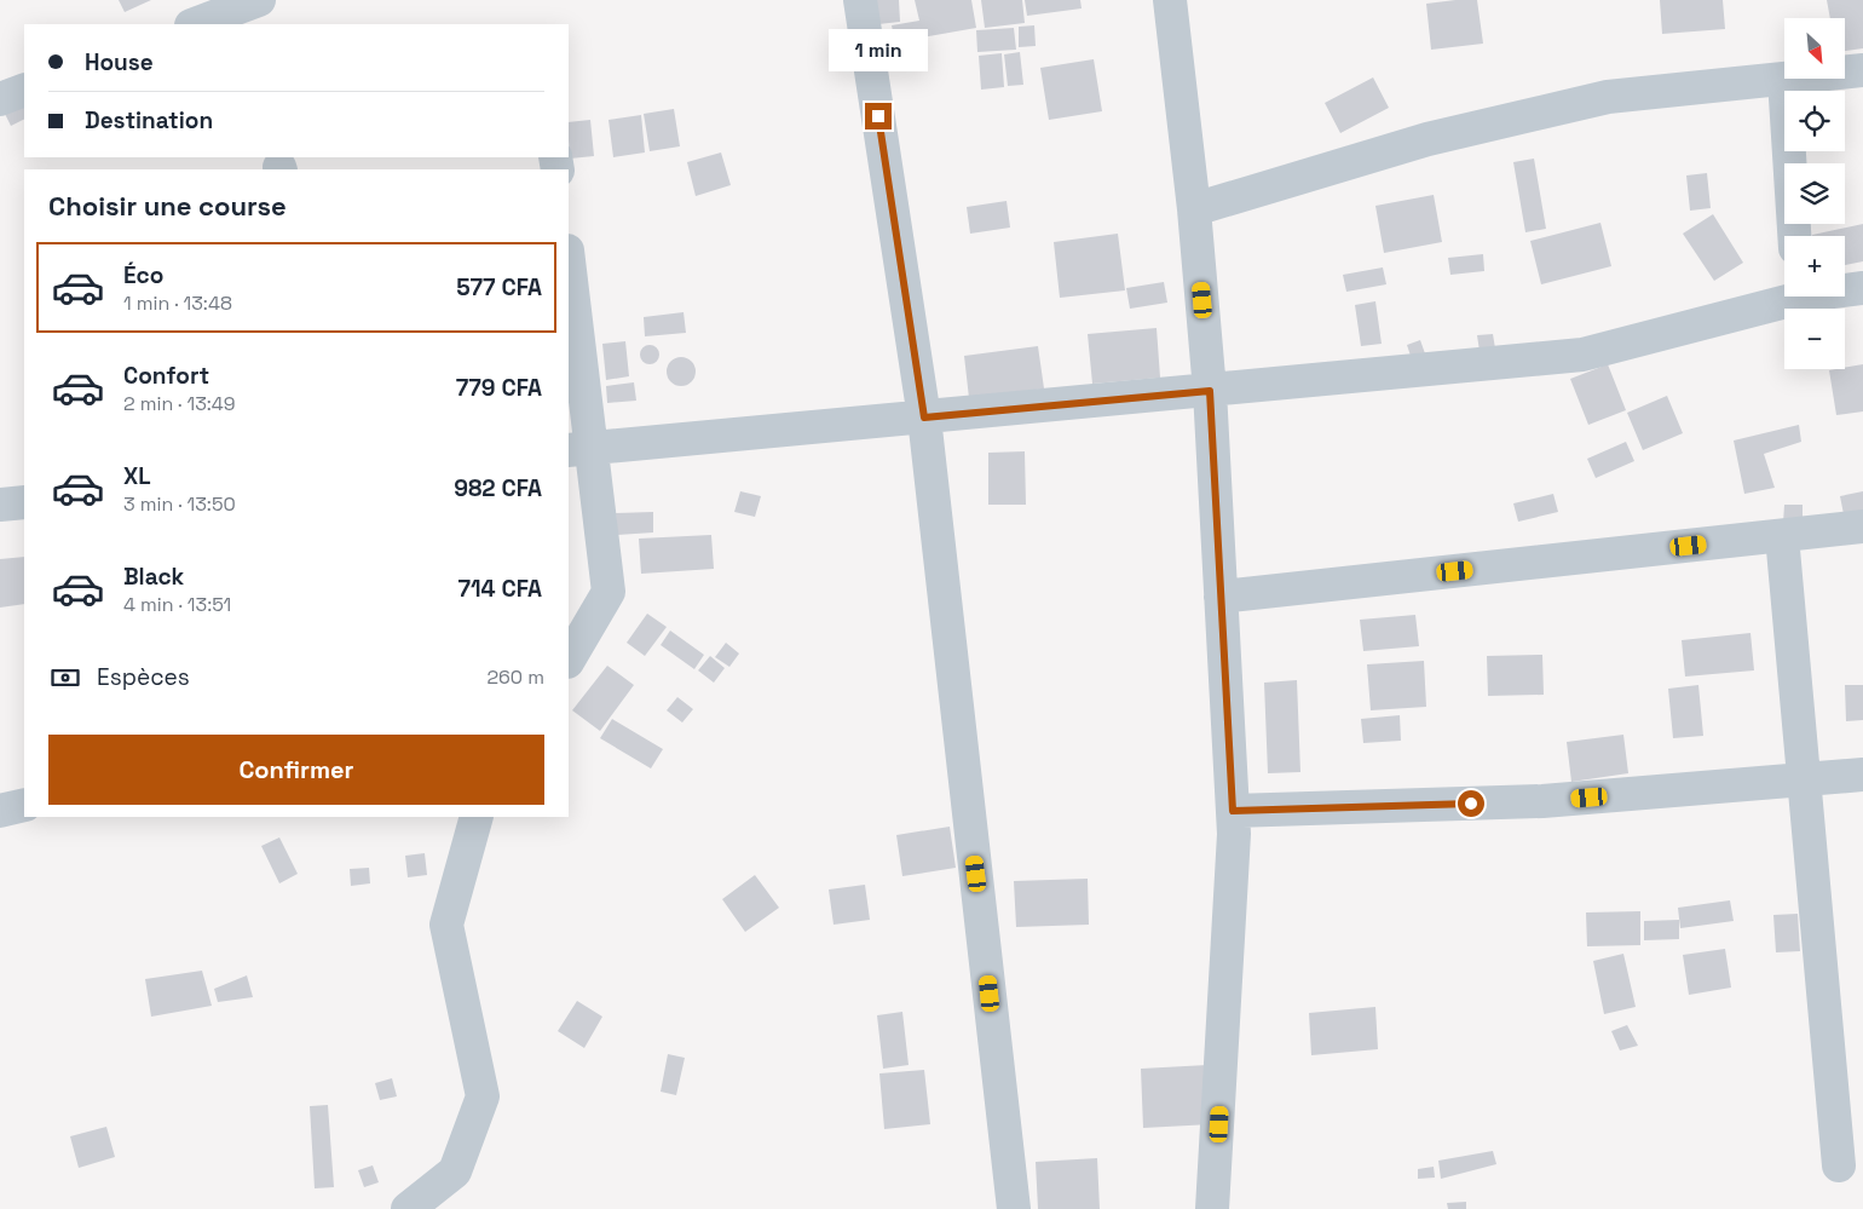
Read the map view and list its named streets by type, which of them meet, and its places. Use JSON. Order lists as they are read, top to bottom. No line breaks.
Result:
{"north":"bottom right","page":{"map_buttons":["+","−"],"banner":["House","Destination"],"bubble":"1 min","heading":"Choisir une course","list":[{"name":"Éco","note":"1 min · 13:48","value":"577 CFA"},{"name":"Confort","note":"2 min · 13:49","value":"779 CFA"},{"name":"XL","note":"3 min · 13:50","value":"982 CFA"},{"name":"Black","note":"4 min · 13:51","value":"714 CFA"}],"pay":["Espèces","260 m"],"buttons":"Confirmer"}}
